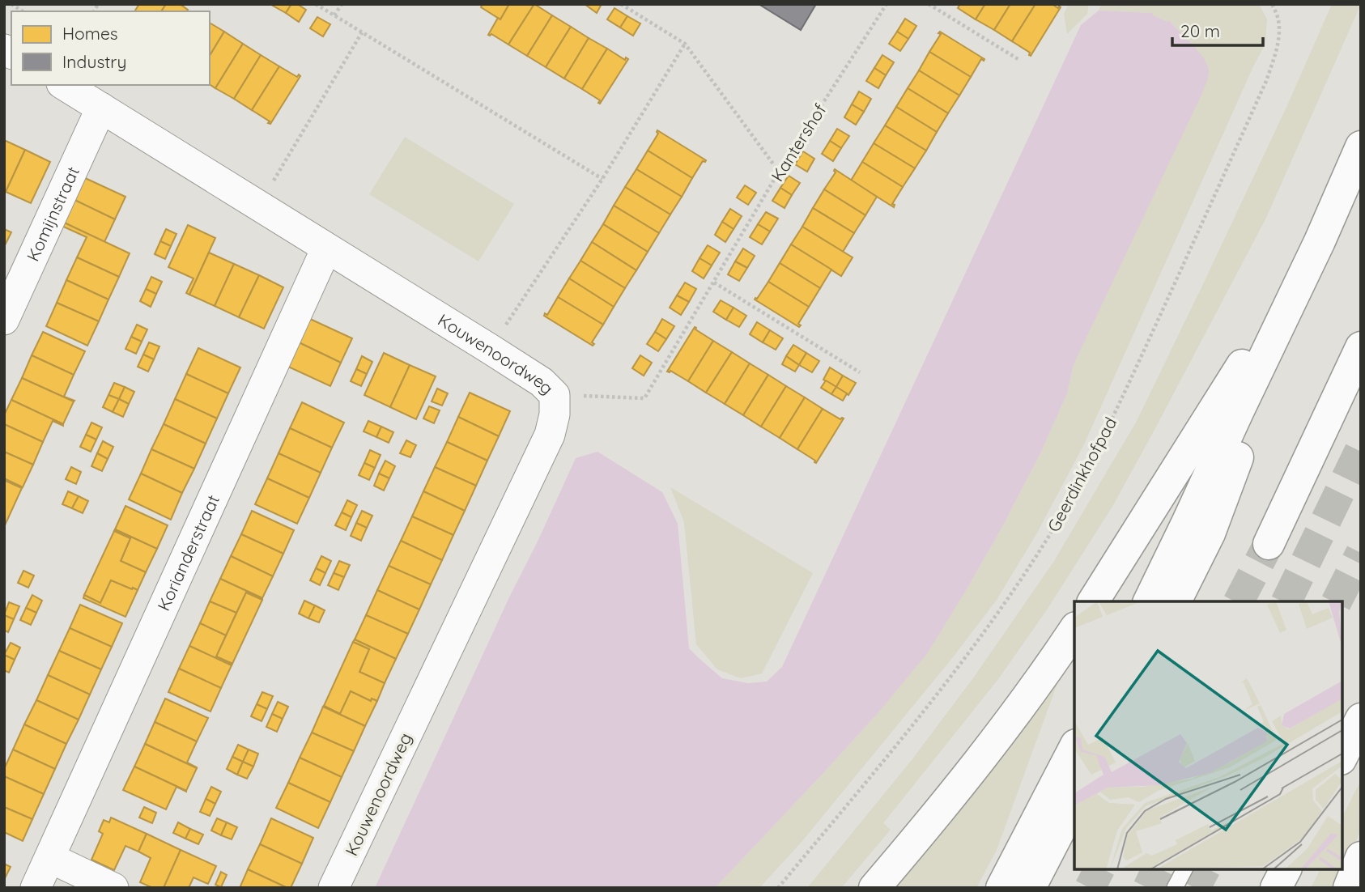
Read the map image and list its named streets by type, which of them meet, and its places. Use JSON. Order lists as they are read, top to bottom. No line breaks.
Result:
{"streets":{"street":["Komijnstraat","Kouwenoordweg","Korianderstraat"],"path":["Kantershof","Geerdinkhofpad"]},"crossings":[["Kantershof","Kouwenoordweg"],["Komijnstraat","Kouwenoordweg"],["Kouwenoordweg","Korianderstraat"]],"legend":["Homes","Industry"],"scale_bar":"20 m"}
